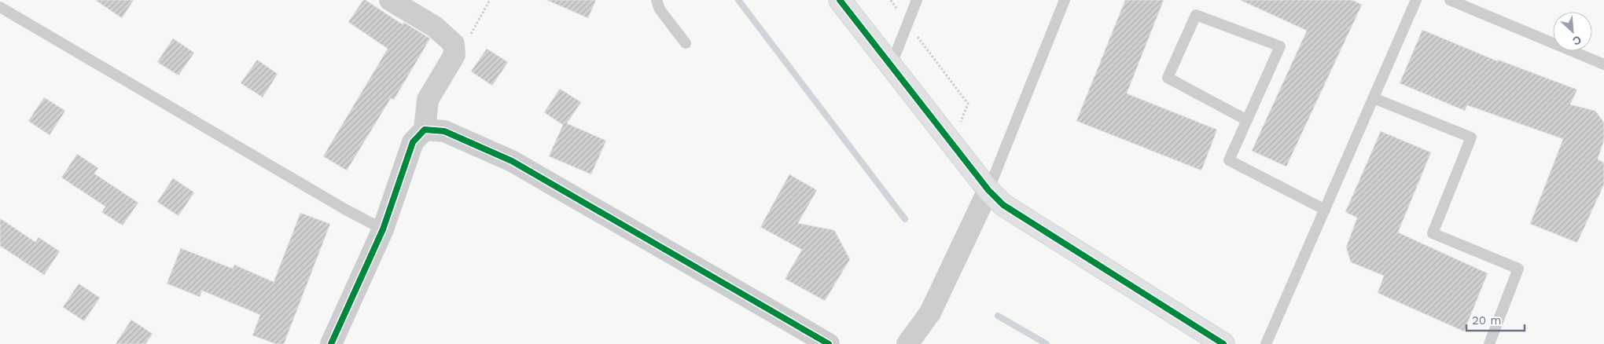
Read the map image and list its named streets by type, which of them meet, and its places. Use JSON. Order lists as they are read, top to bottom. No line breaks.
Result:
{"scale_bar":"20 m","north":"bottom right"}
